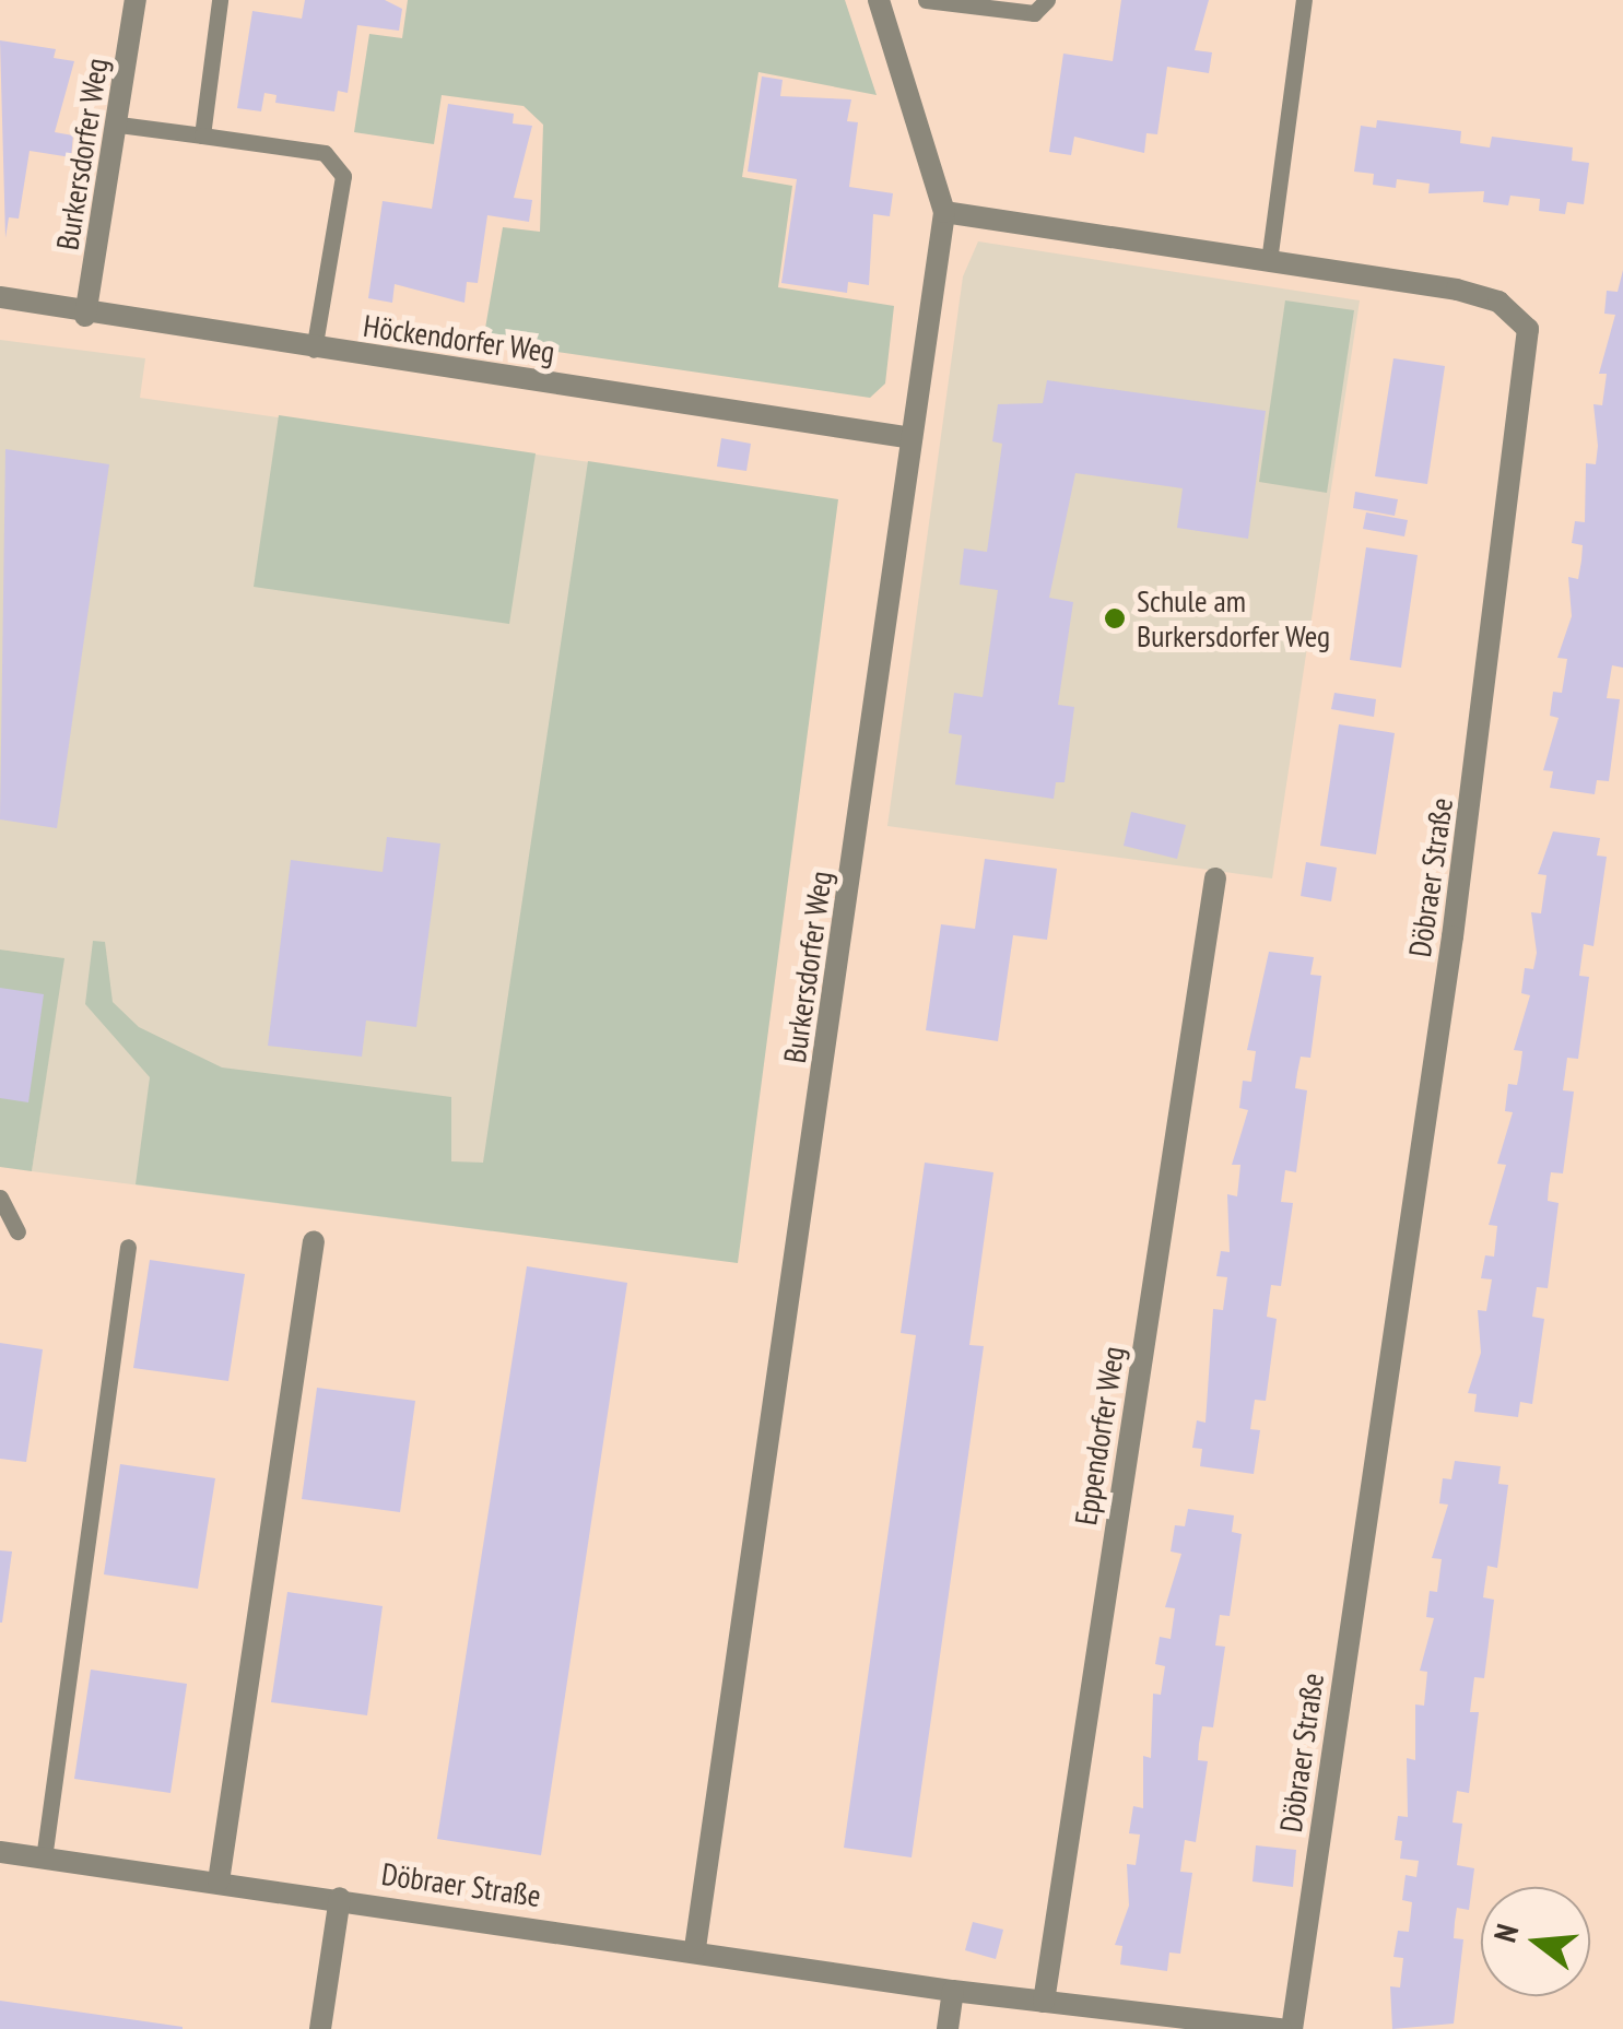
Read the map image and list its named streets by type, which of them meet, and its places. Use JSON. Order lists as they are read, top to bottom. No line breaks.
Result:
{"streets":{"street":["Burkersdorfer Weg","Höckendorfer Weg","Döbraer Straße","Eppendorfer Weg"]},"crossings":[["Burkersdorfer Weg","Höckendorfer Weg"],["Burkersdorfer Weg","Döbraer Straße"],["Döbraer Straße","Eppendorfer Weg"]],"places":["Schule am Burkersdorfer Weg"],"north":"left"}
